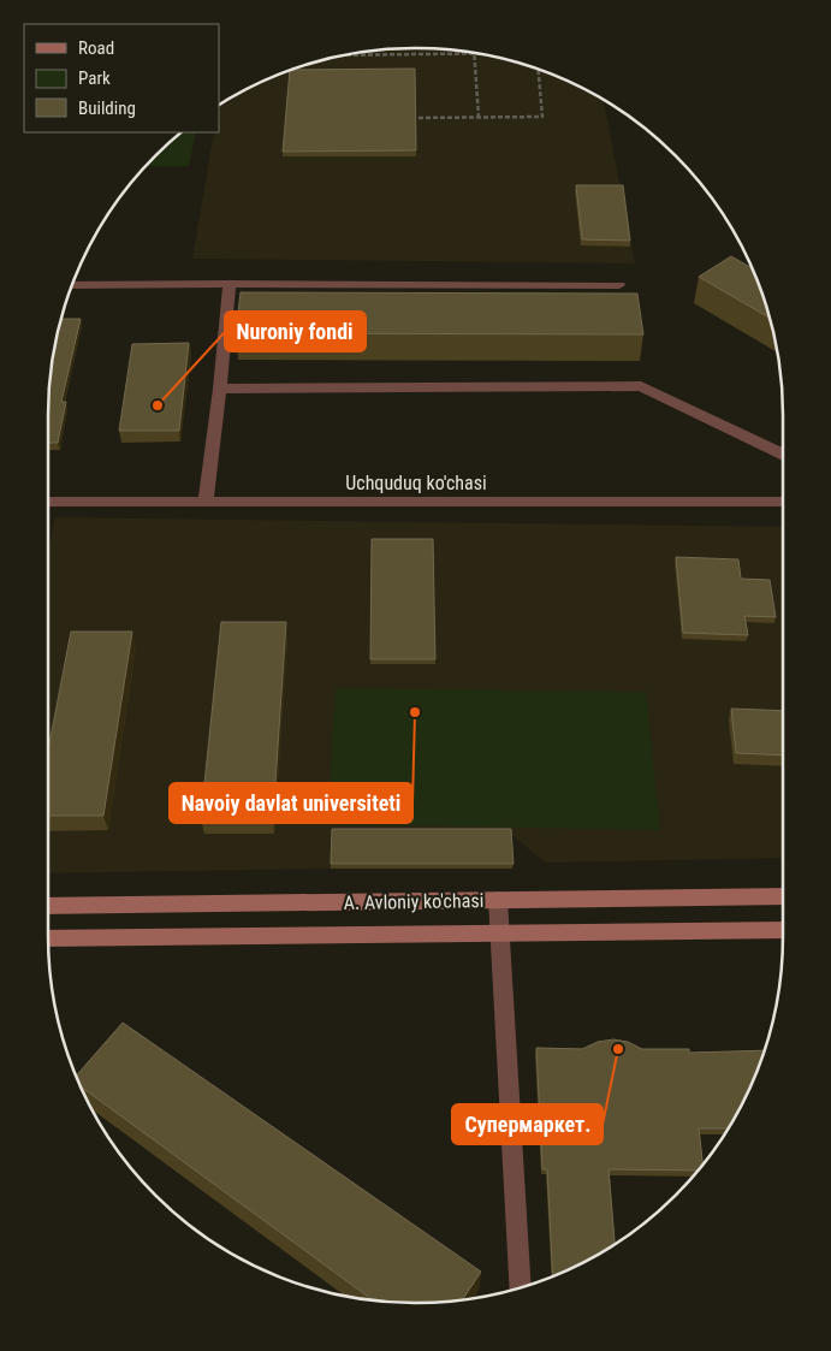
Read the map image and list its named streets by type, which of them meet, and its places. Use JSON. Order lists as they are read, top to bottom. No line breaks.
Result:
{"streets":{"main road":["A. Avloniy ko'chasi"],"street":["Uchquduq ko'chasi"]},"places":["Nuroniy fondi","Navoiy davlat universiteti","Супермаркет."],"legend":["Road","Park","Building"]}
